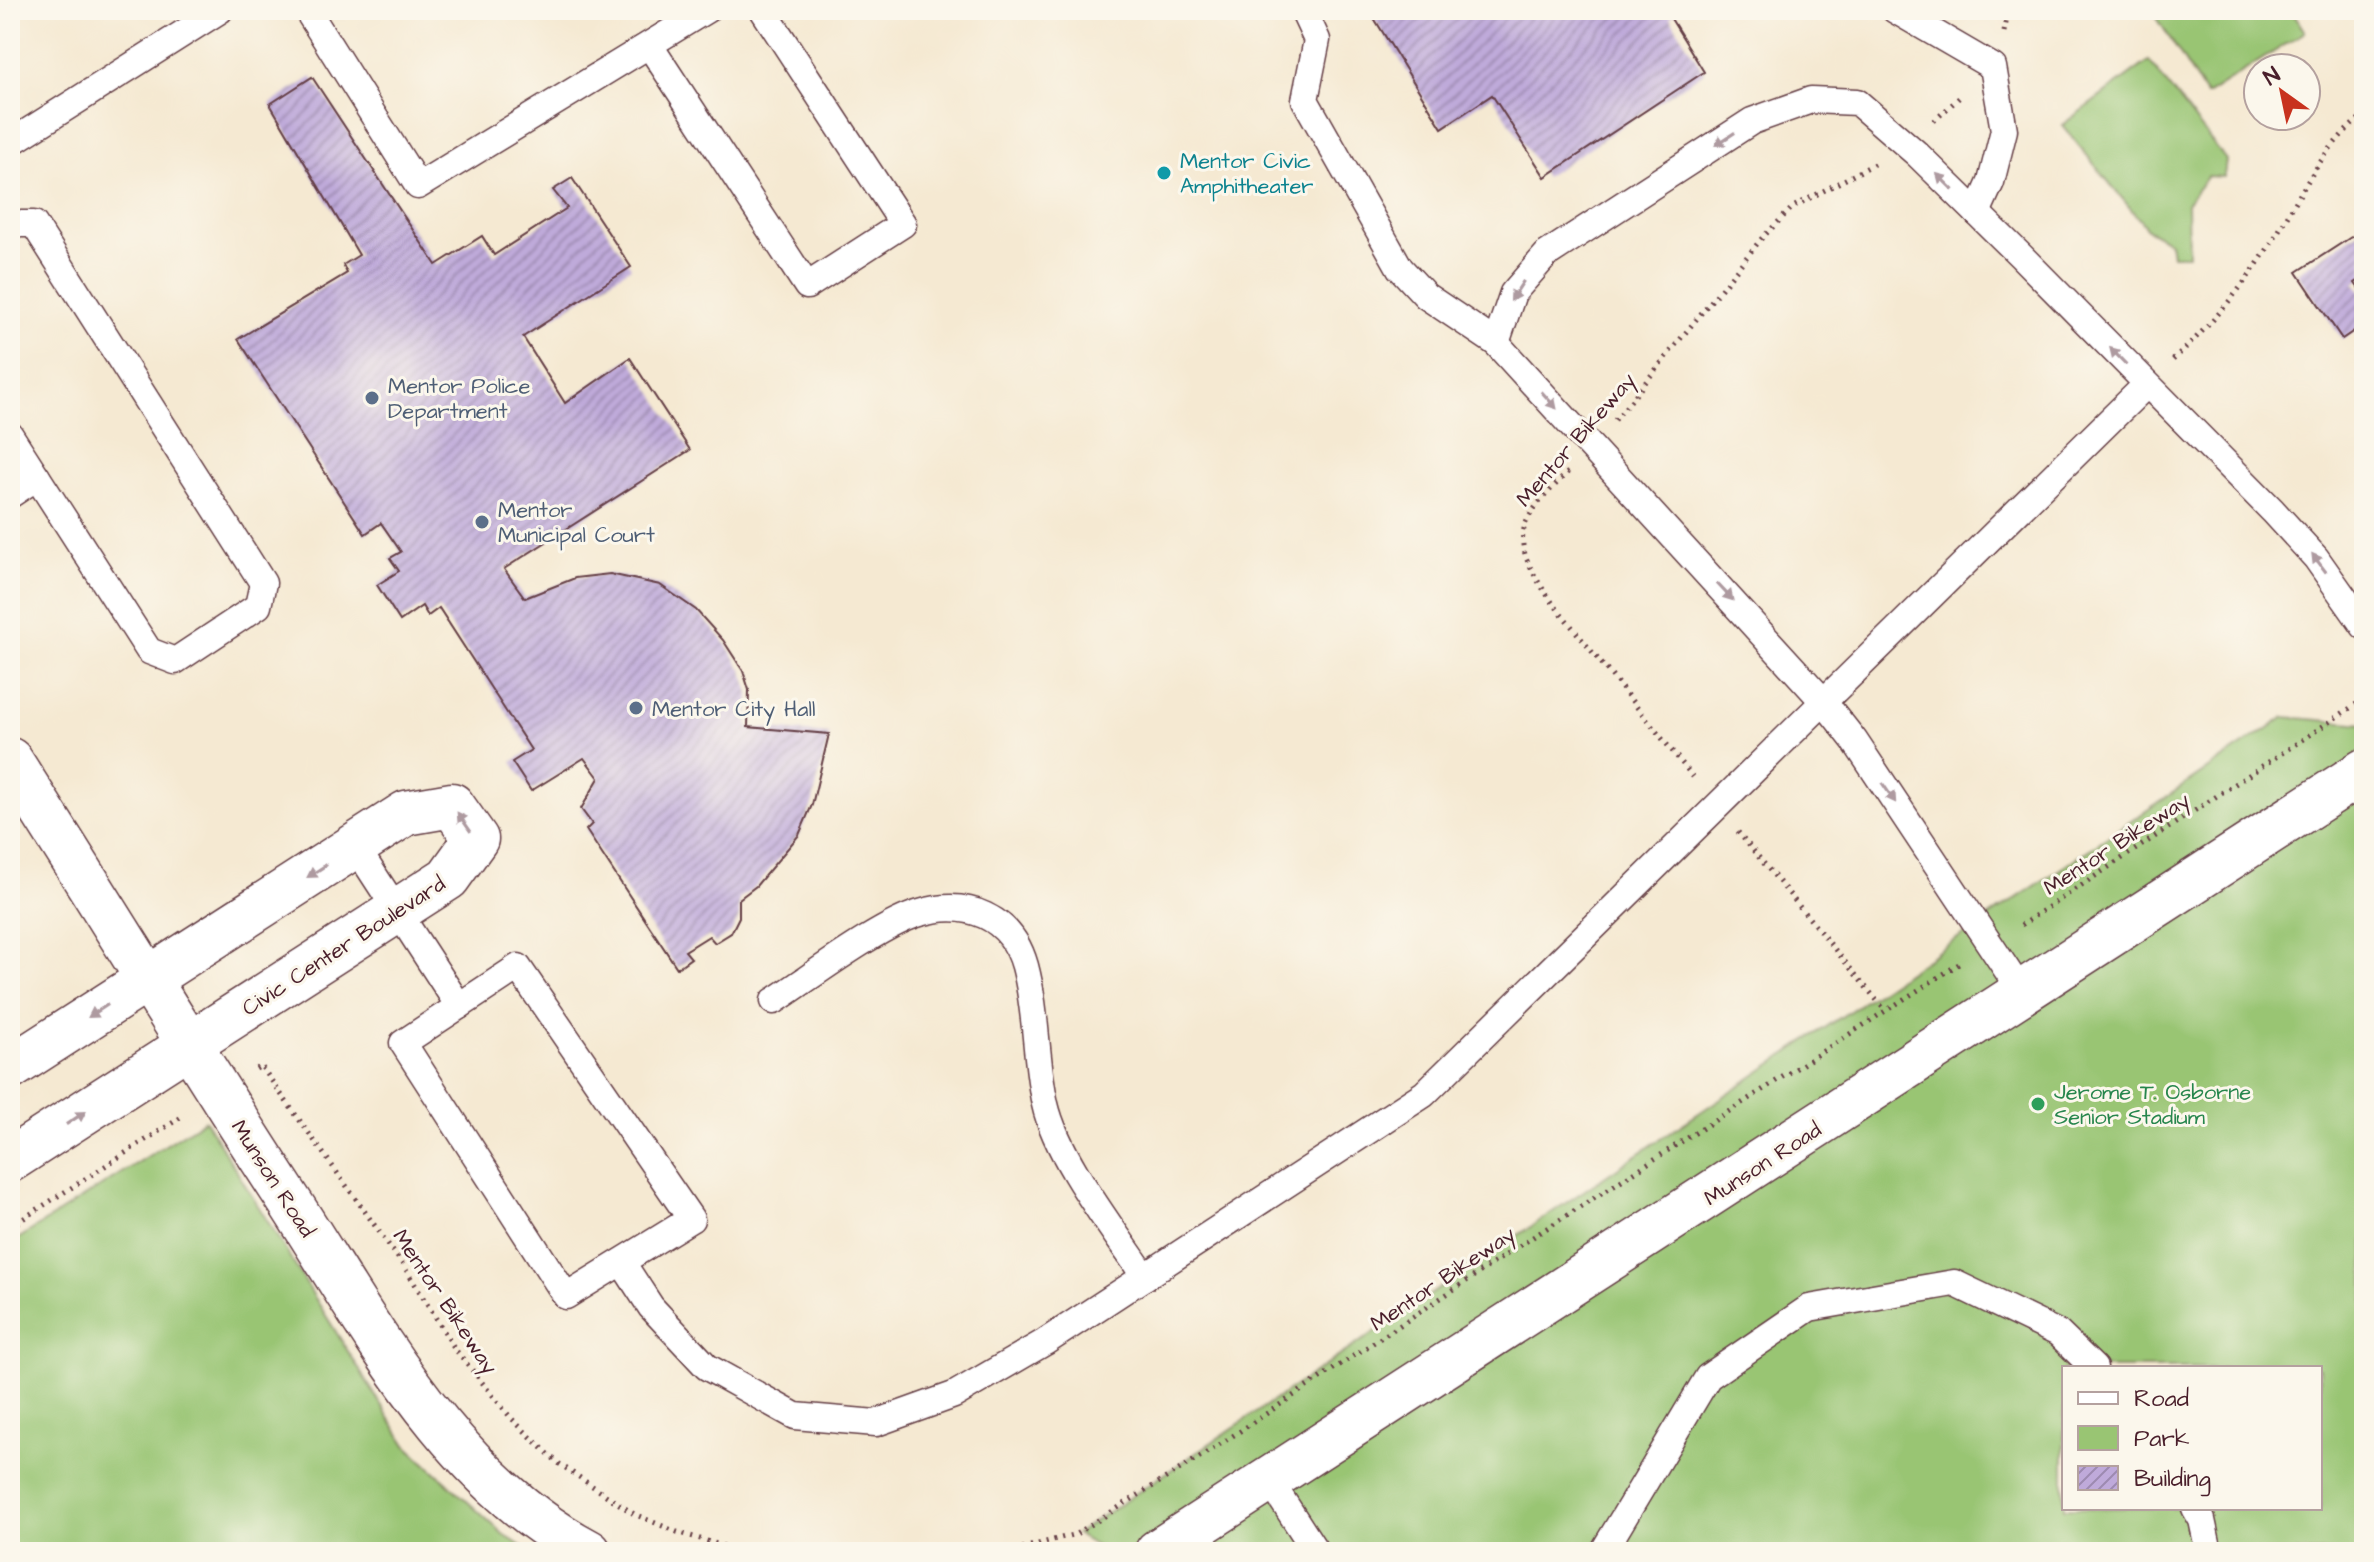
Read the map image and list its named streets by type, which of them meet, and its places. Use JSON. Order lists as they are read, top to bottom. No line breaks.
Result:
{"streets":{"street":["Civic Center Boulevard","Munson Road"],"path":["Mentor Bikeway"]},"crossings":[["Civic Center Boulevard","Munson Road"]],"places":["Mentor Civic Amphitheater","Mentor Police Department","Mentor Municipal Court","Mentor City Hall","Jerome T. Osborne Senior Stadium"],"legend":["Road","Park","Building"],"north":"top left"}
